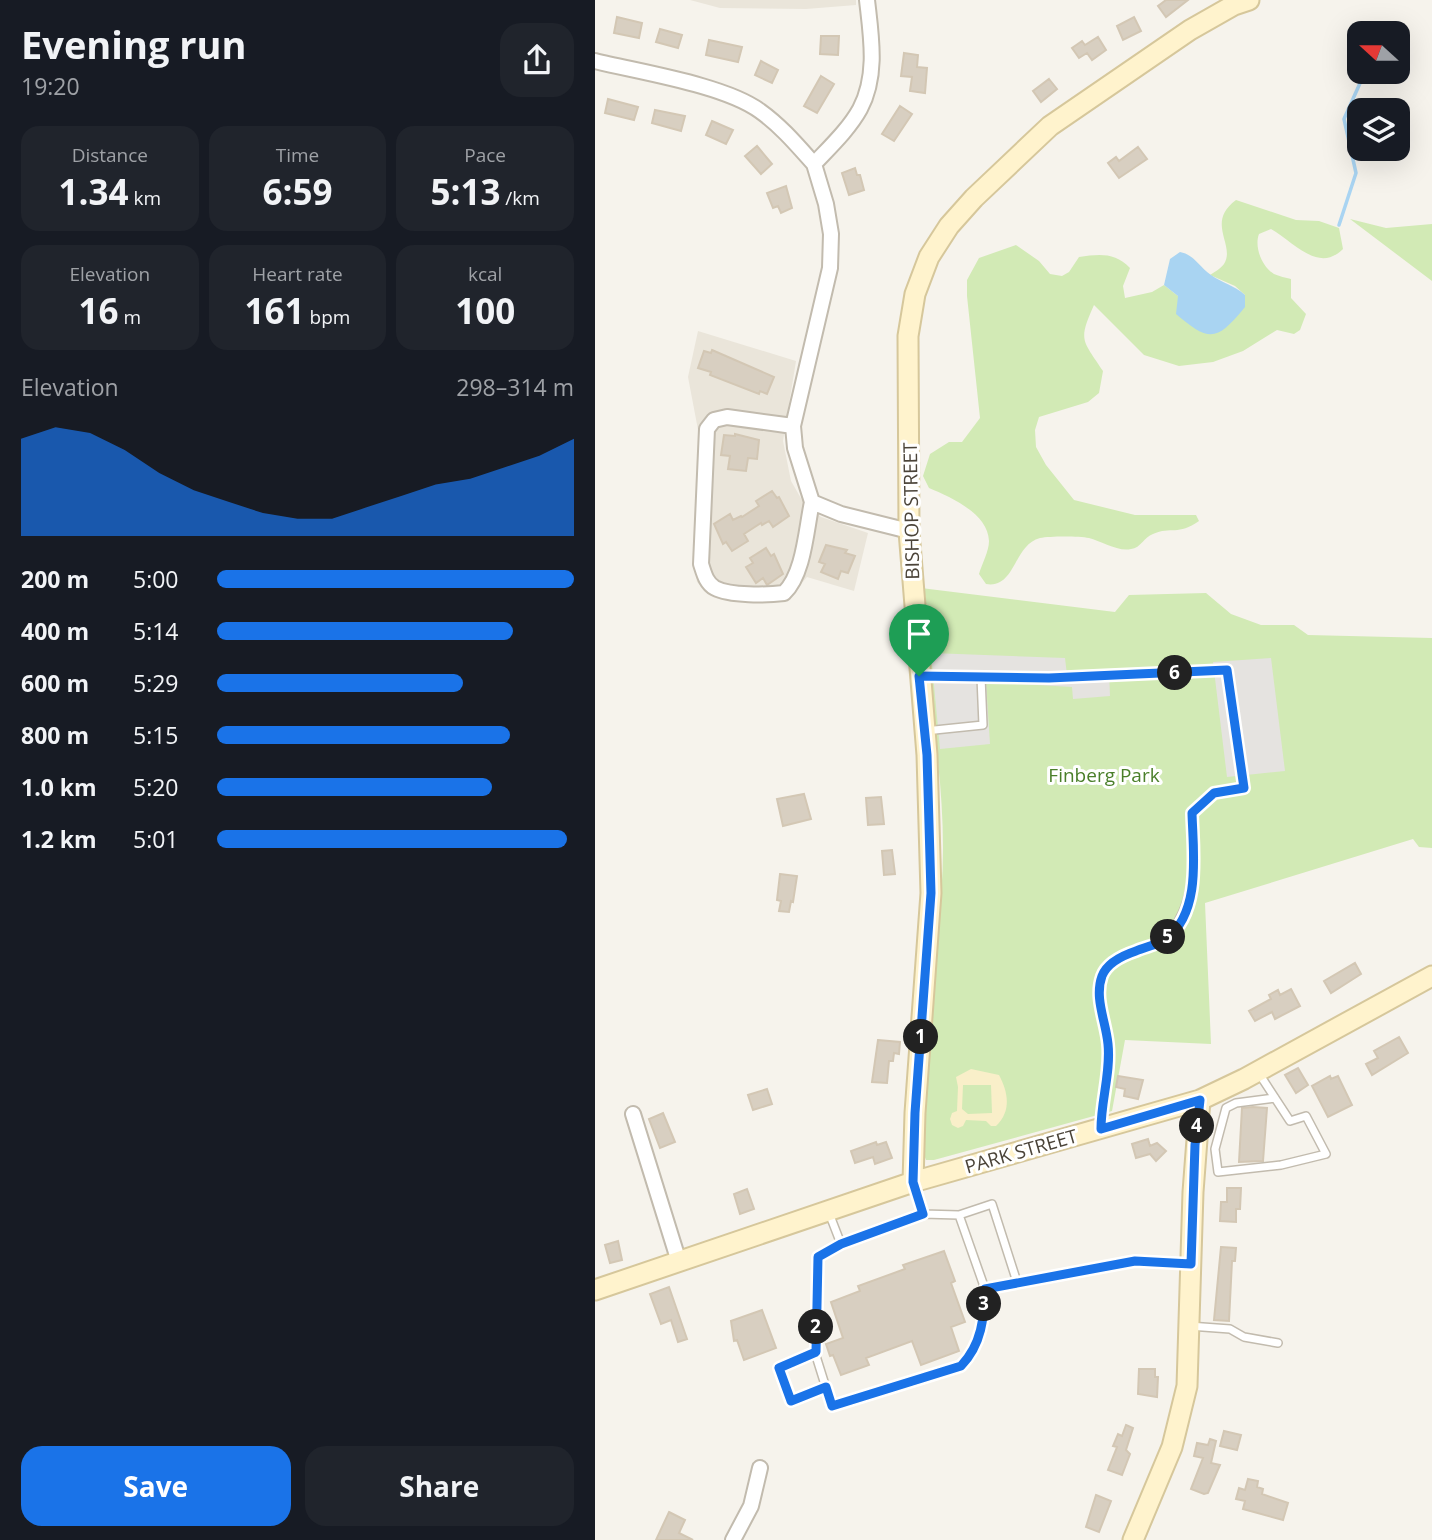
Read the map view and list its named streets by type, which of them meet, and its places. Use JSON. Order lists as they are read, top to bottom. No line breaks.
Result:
{"streets":{"main road":["BISHOP STREET","PARK STREET"]},"crossings":[["BISHOP STREET","PARK STREET"]],"parks":["Finberg Park"],"north":"left","page":{"heading":["Evening run","19:20"],"stats":[["Distance","1.34 km"],["Time","6:59"],["Pace","5:13 /km"],["Elevation","16 m"],["Heart rate","161 bpm"],["kcal","100"]],"chart":["Elevation","298–314 m"],"list":[{"name":"200 m","note":"5:00"},{"name":"400 m","note":"5:14"},{"name":"600 m","note":"5:29"},{"name":"800 m","note":"5:15"},{"name":"1.0 km","note":"5:20"},{"name":"1.2 km","note":"5:01"}],"pins":["6","5","1","4","3","2"],"buttons":["Save","Share"]}}
